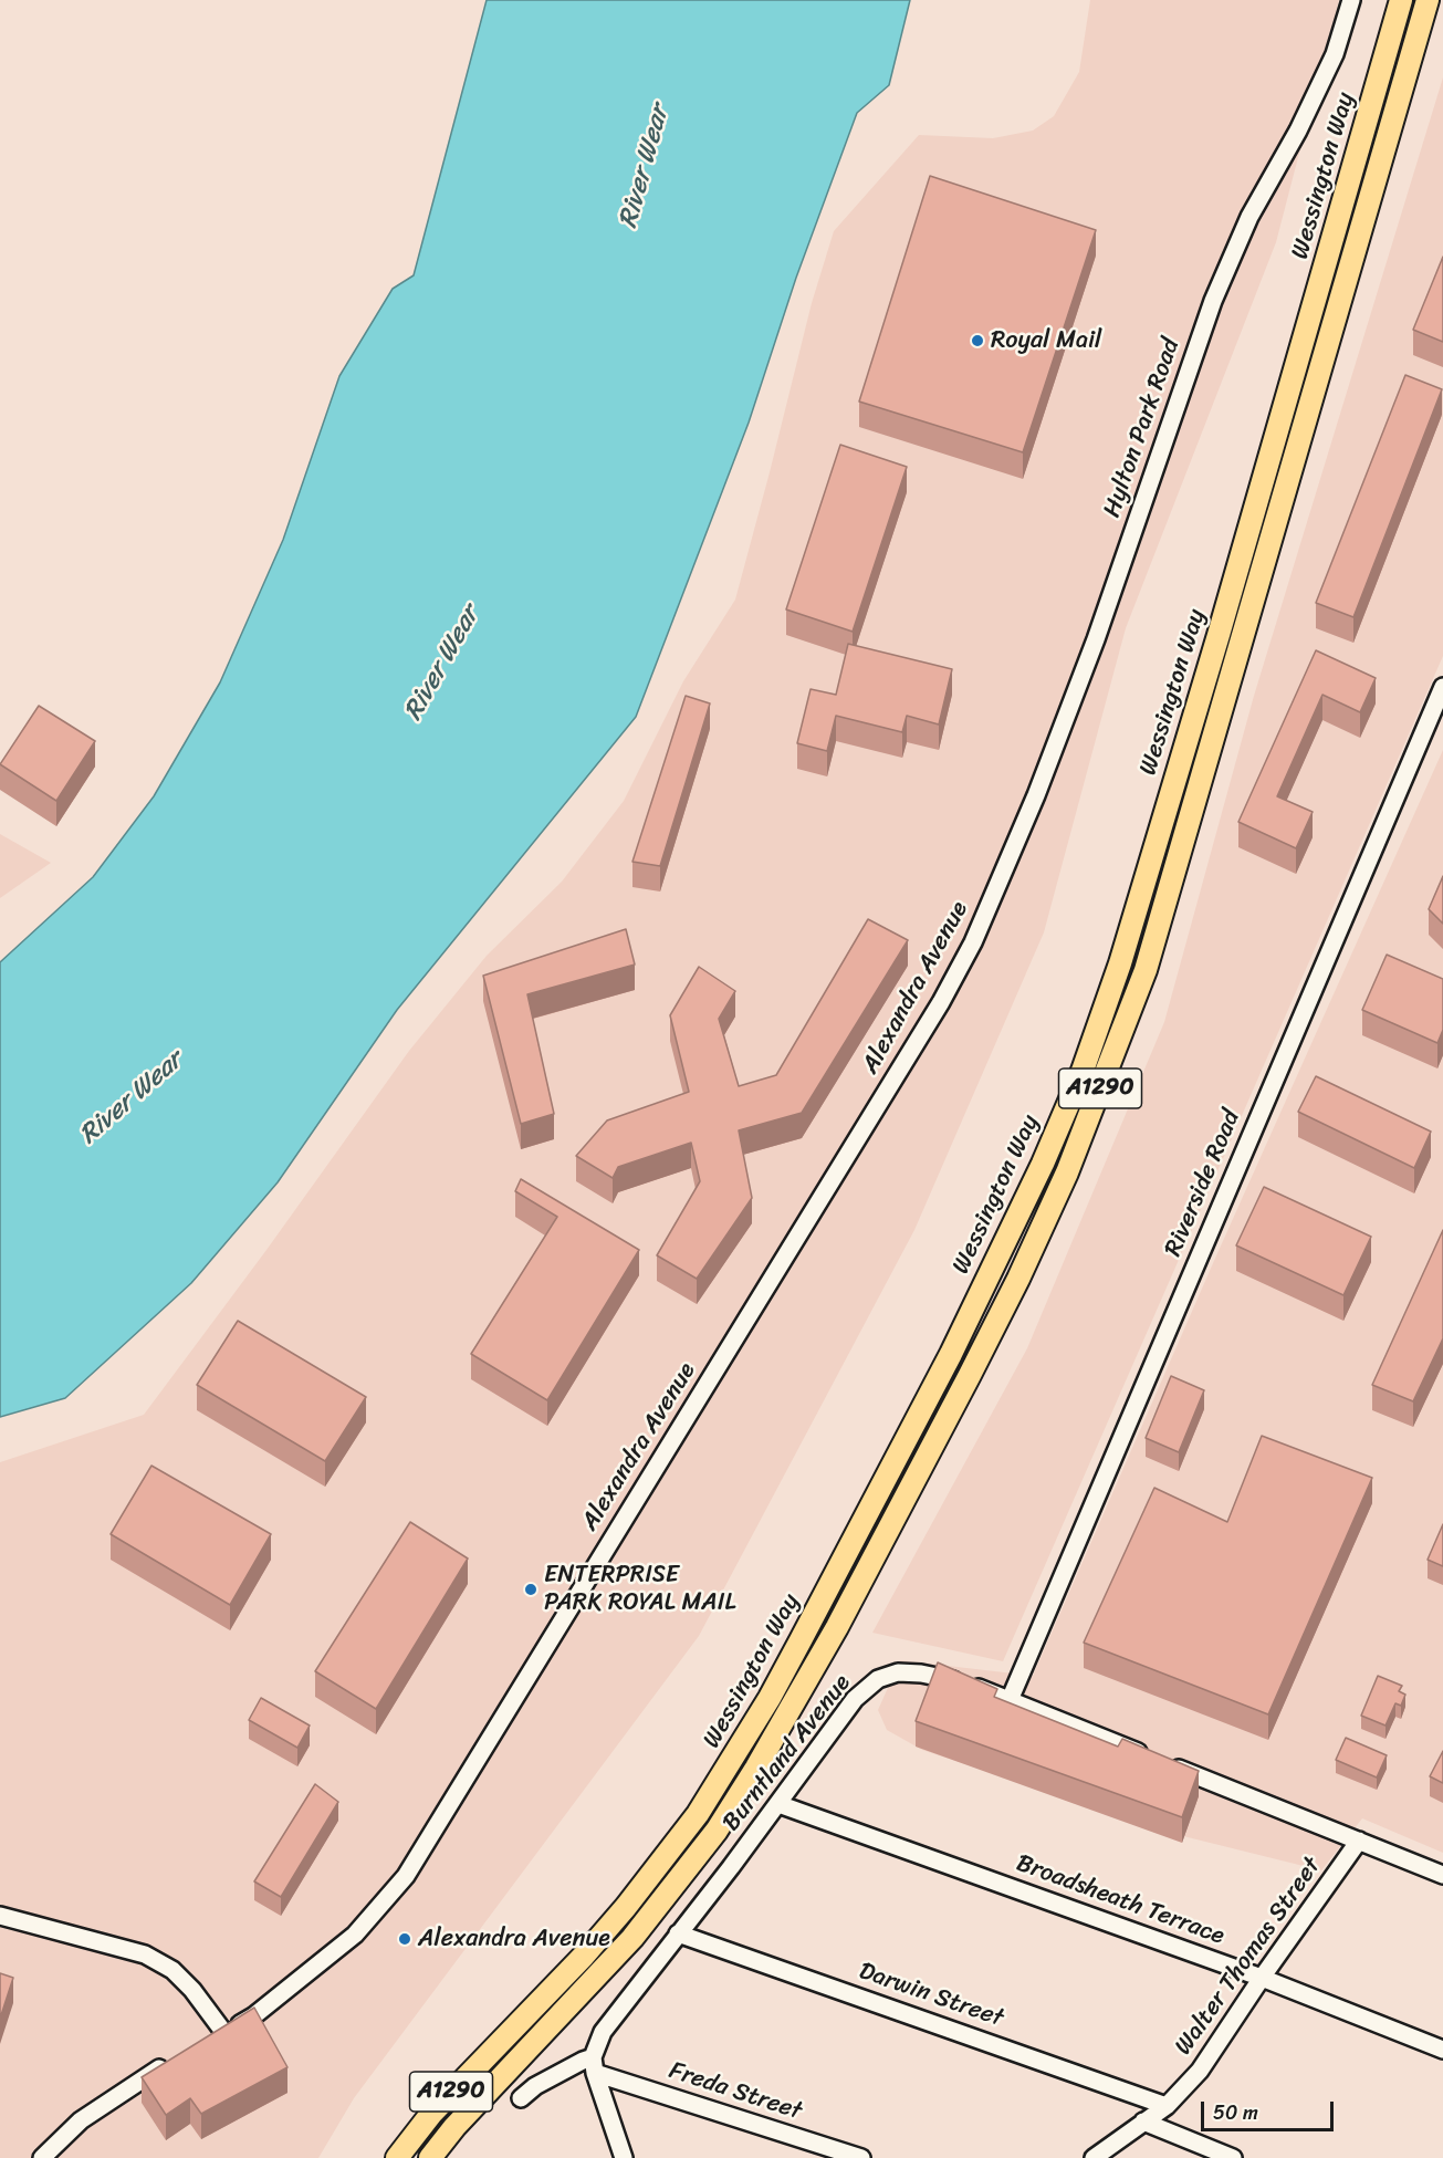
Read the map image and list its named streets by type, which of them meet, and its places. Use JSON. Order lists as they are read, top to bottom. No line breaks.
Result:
{"streets":{"main road":["Wessington Way","A1290"],"street":["Hylton Park Road","Alexandra Avenue","Riverside Road","Burntland Avenue","Broadsheath Terrace","Walter Thomas Street","Darwin Street","Freda Street"]},"crossings":[["Hylton Park Road","Alexandra Avenue"],["Riverside Road","Burntland Avenue"],["Burntland Avenue","Broadsheath Terrace"],["Burntland Avenue","Walter Thomas Street"],["Burntland Avenue","Darwin Street"],["Burntland Avenue","Freda Street"],["Broadsheath Terrace","Walter Thomas Street"],["Walter Thomas Street","Darwin Street"]],"water":["River Wear"],"places":["Royal Mail","ENTERPRISE PARK ROYAL MAIL","Alexandra Avenue"],"scale_bar":"50 m"}
